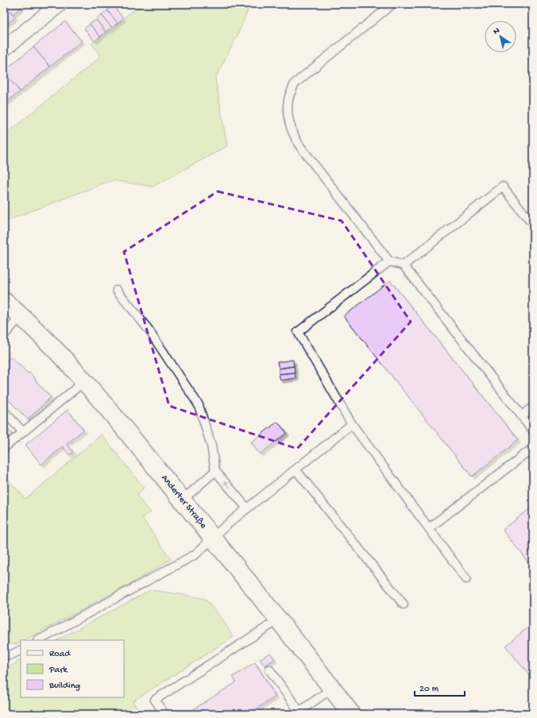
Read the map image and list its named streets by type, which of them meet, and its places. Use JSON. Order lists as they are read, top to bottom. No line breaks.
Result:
{"streets":{"main road":["Anderter Straße"]},"legend":["Road","Park","Building"],"scale_bar":"20 m","north":"top left"}
